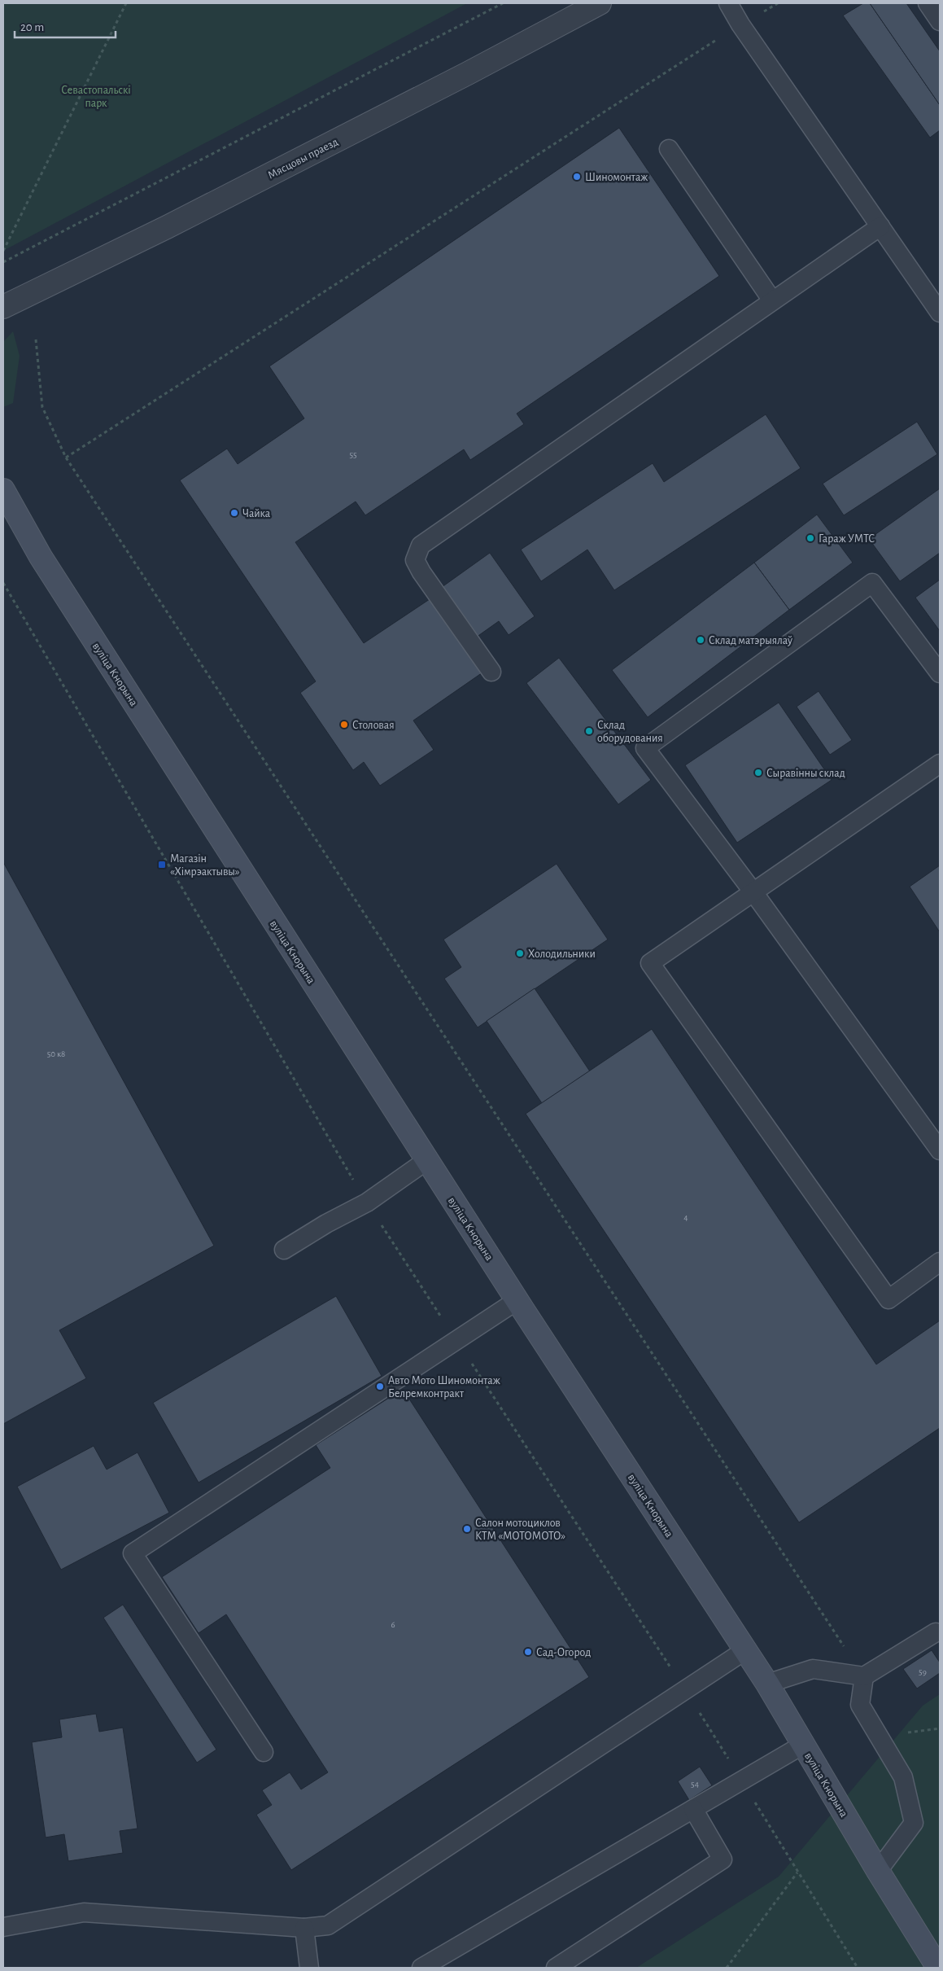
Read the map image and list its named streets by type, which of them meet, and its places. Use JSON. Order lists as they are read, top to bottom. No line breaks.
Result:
{"streets":{"main road":["вуліца Кнорына"],"street":["Мясцовы праезд"]},"parks":["Севастопальскі парк"],"places":{"other":["Шиномонтаж","Чайка","Гараж УМТС","Склад матэрыялаў","Столовая","Склад оборудования","Сыравінны склад","Холодильники","Авто Мото Шиномонтаж Белремконтракт","Салон мотоциклов КТМ «МОТОМОТО»","Сад-Огород"],"transit":["Магазін «Хімрэактывы»"]},"house_numbers":["55","50 к8","4","6","59","54"],"scale_bar":"20 m"}
